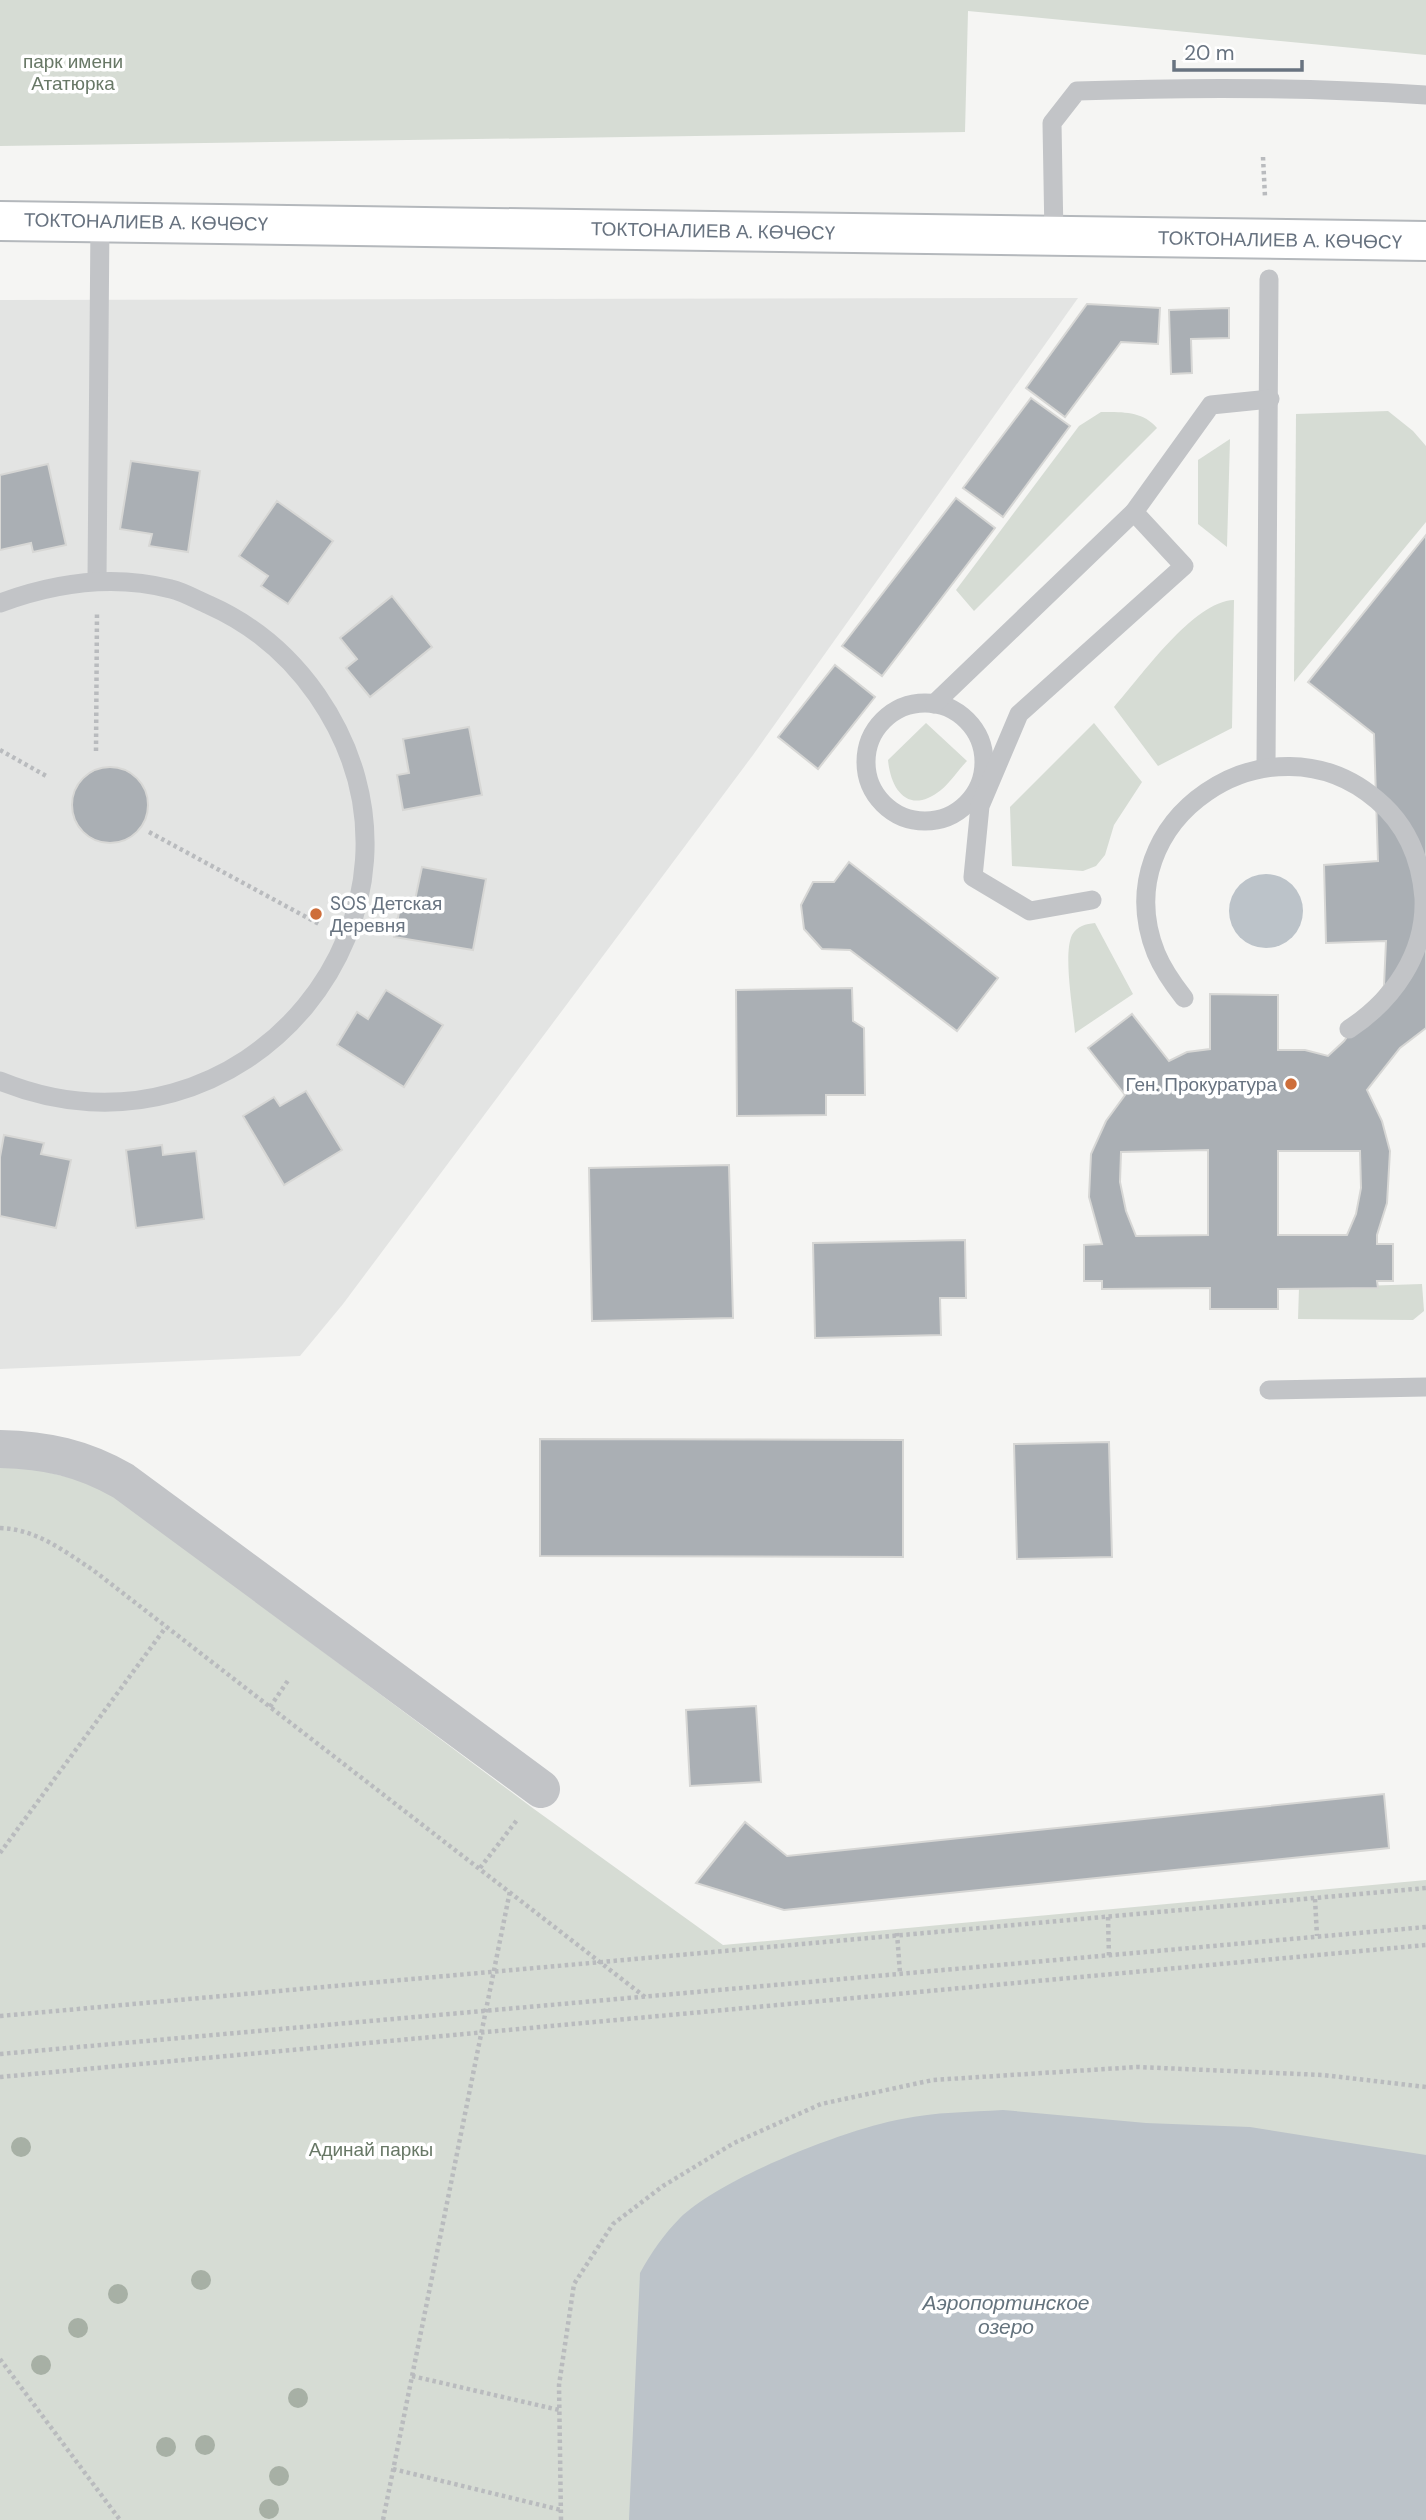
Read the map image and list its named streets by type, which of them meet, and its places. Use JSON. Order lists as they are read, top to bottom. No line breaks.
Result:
{"streets":{"main road":["ТОКТОНАЛИЕВ А. КӨЧӨСҮ"]},"water":["Аэропортинское озеро"],"parks":["парк имени Ататюрка","Адинай паркы"],"places":["SOS Детская Деревня","Ген. Прокуратура"],"scale_bar":"20 m"}
